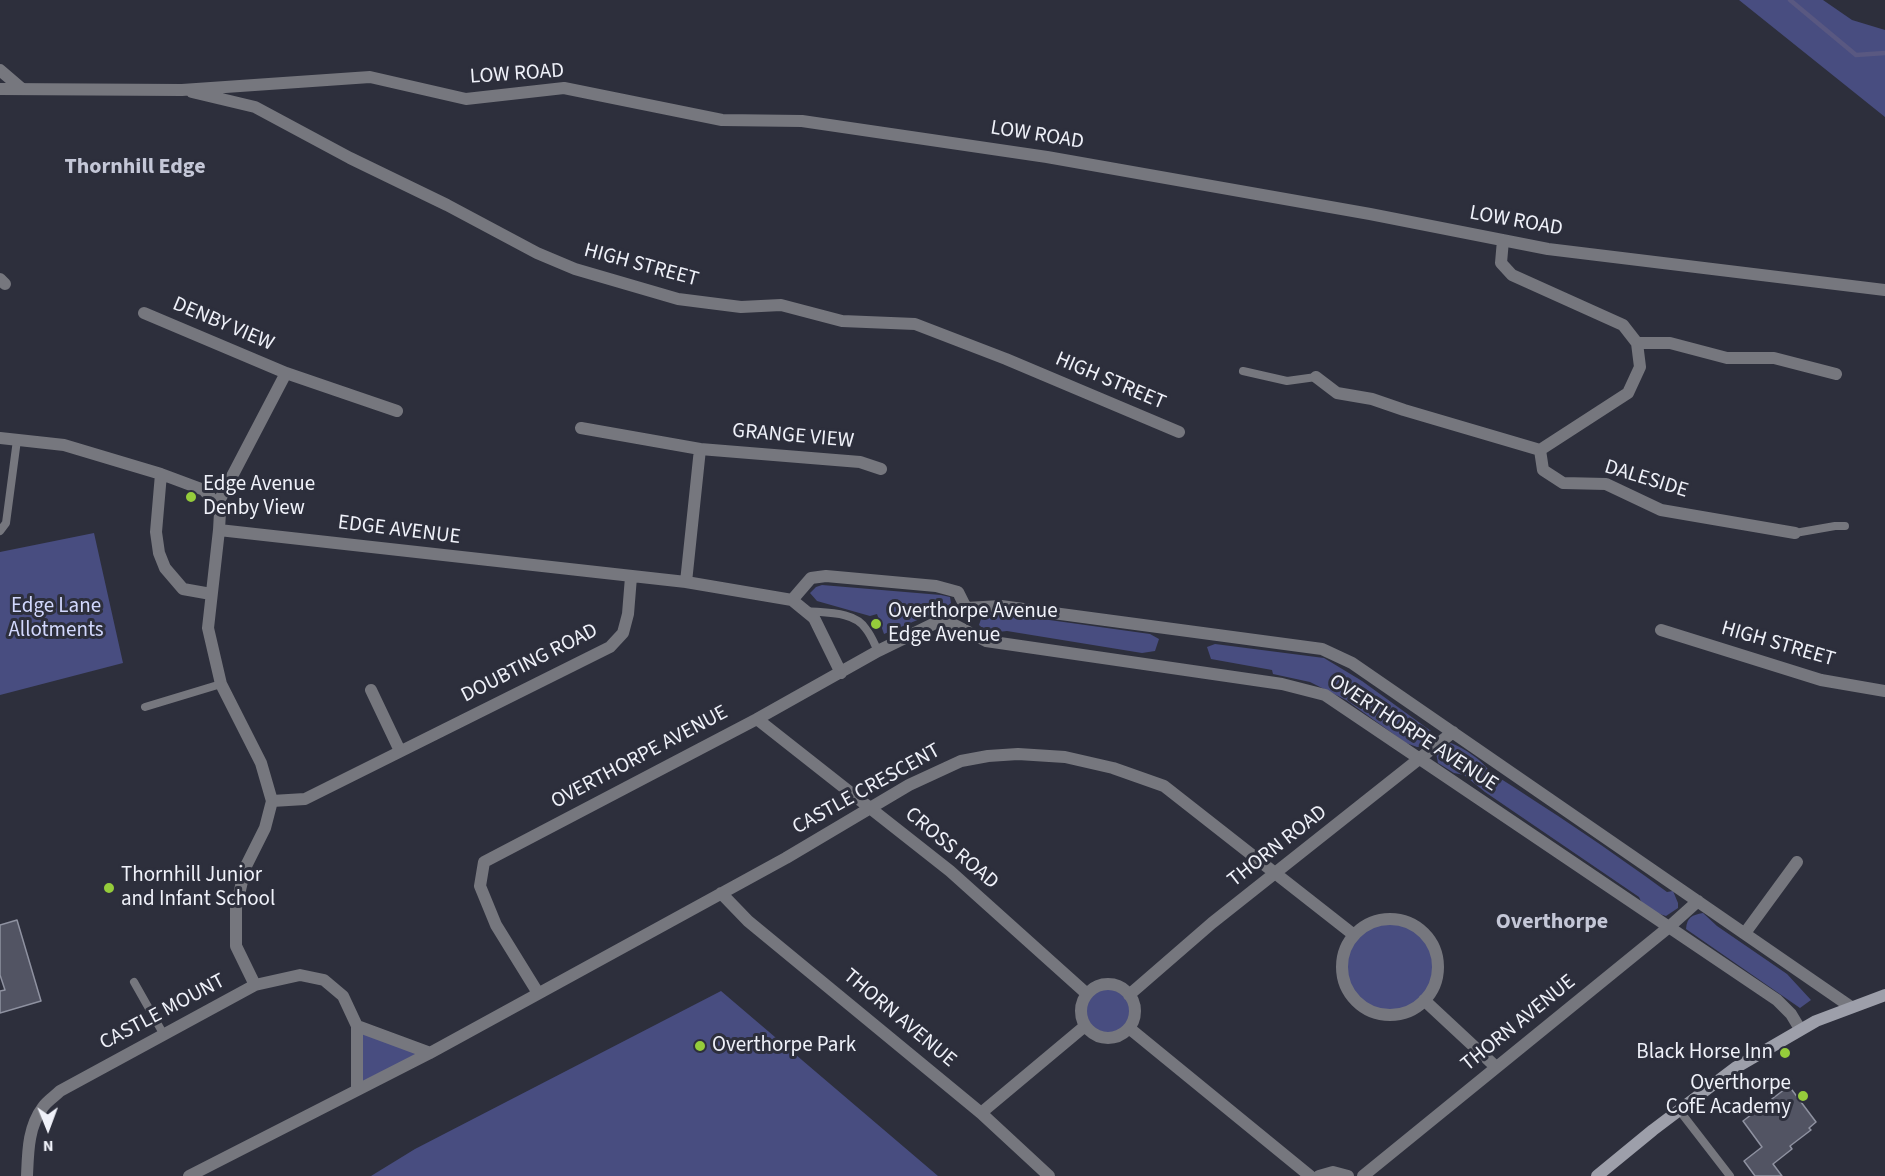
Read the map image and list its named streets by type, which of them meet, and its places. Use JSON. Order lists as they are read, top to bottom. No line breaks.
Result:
{"streets":{"street":["LOW ROAD","HIGH STREET","DENBY VIEW","GRANGE VIEW","DALESIDE","EDGE AVENUE","DOUBTING ROAD","OVERTHORPE AVENUE","CASTLE CRESCENT","THORN ROAD","CROSS ROAD","CASTLE MOUNT","THORN AVENUE"]},"crossings":[["LOW ROAD","HIGH STREET"],["GRANGE VIEW","EDGE AVENUE"],["EDGE AVENUE","DOUBTING ROAD"],["EDGE AVENUE","OVERTHORPE AVENUE"],["OVERTHORPE AVENUE","CASTLE CRESCENT"],["OVERTHORPE AVENUE","THORN ROAD"],["OVERTHORPE AVENUE","CROSS ROAD"],["OVERTHORPE AVENUE","THORN AVENUE"],["CASTLE CRESCENT","THORN ROAD"],["CASTLE CRESCENT","CROSS ROAD"],["CASTLE CRESCENT","THORN AVENUE"],["THORN ROAD","CROSS ROAD"]],"districts":["Thornhill Edge","Overthorpe"],"parks":["Edge Lane Allotments"],"places":["Edge Avenue Denby View","Overthorpe Avenue Edge Avenue","Thornhill Junior and Infant School","Overthorpe Park","Black Horse Inn","Overthorpe CofE Academy"],"north":"bottom"}
